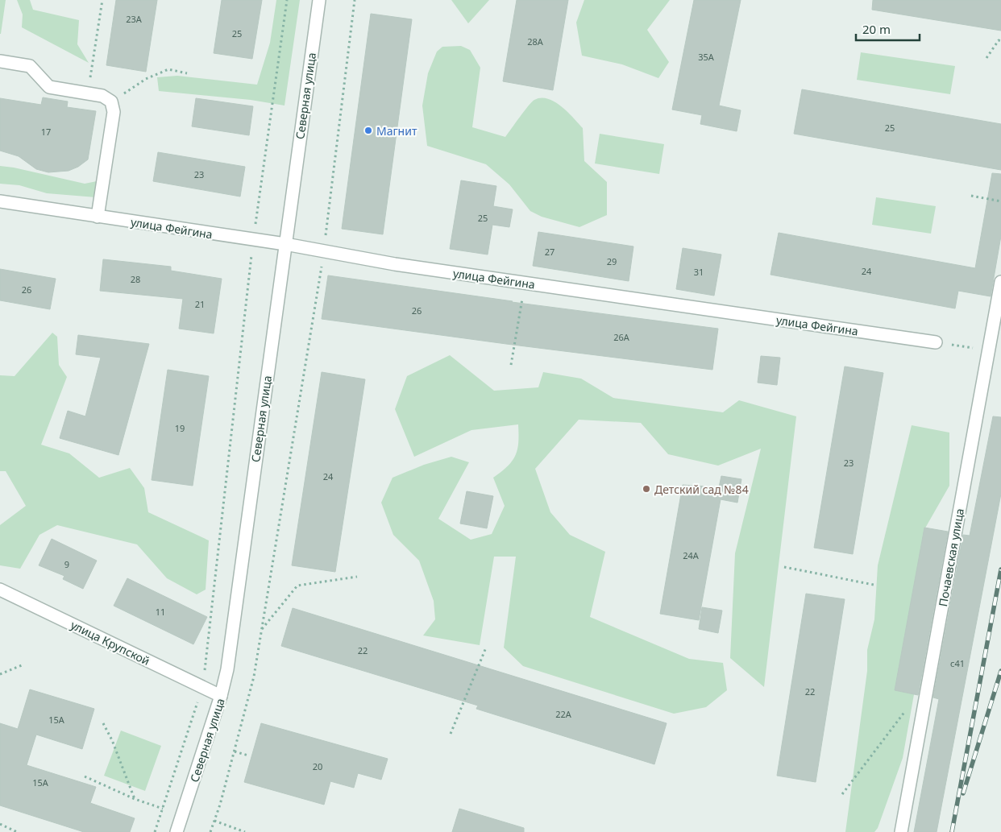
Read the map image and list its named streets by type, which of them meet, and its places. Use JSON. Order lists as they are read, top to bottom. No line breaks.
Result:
{"streets":{"street":["Северная улица","улица Фейгина","Почаевская улица","улица Крупской"]},"crossings":[["Северная улица","улица Фейгина"],["Северная улица","улица Крупской"]],"places":["Магнит","Детский сад №84"],"house_numbers":["23А","25","28А","35А","25","17","23","25","27","29","24","31","28","26","21","26","26А","19","23","24","24А","9","11","22","с41","22","22А","15А","20","15А"],"scale_bar":"20 m"}
